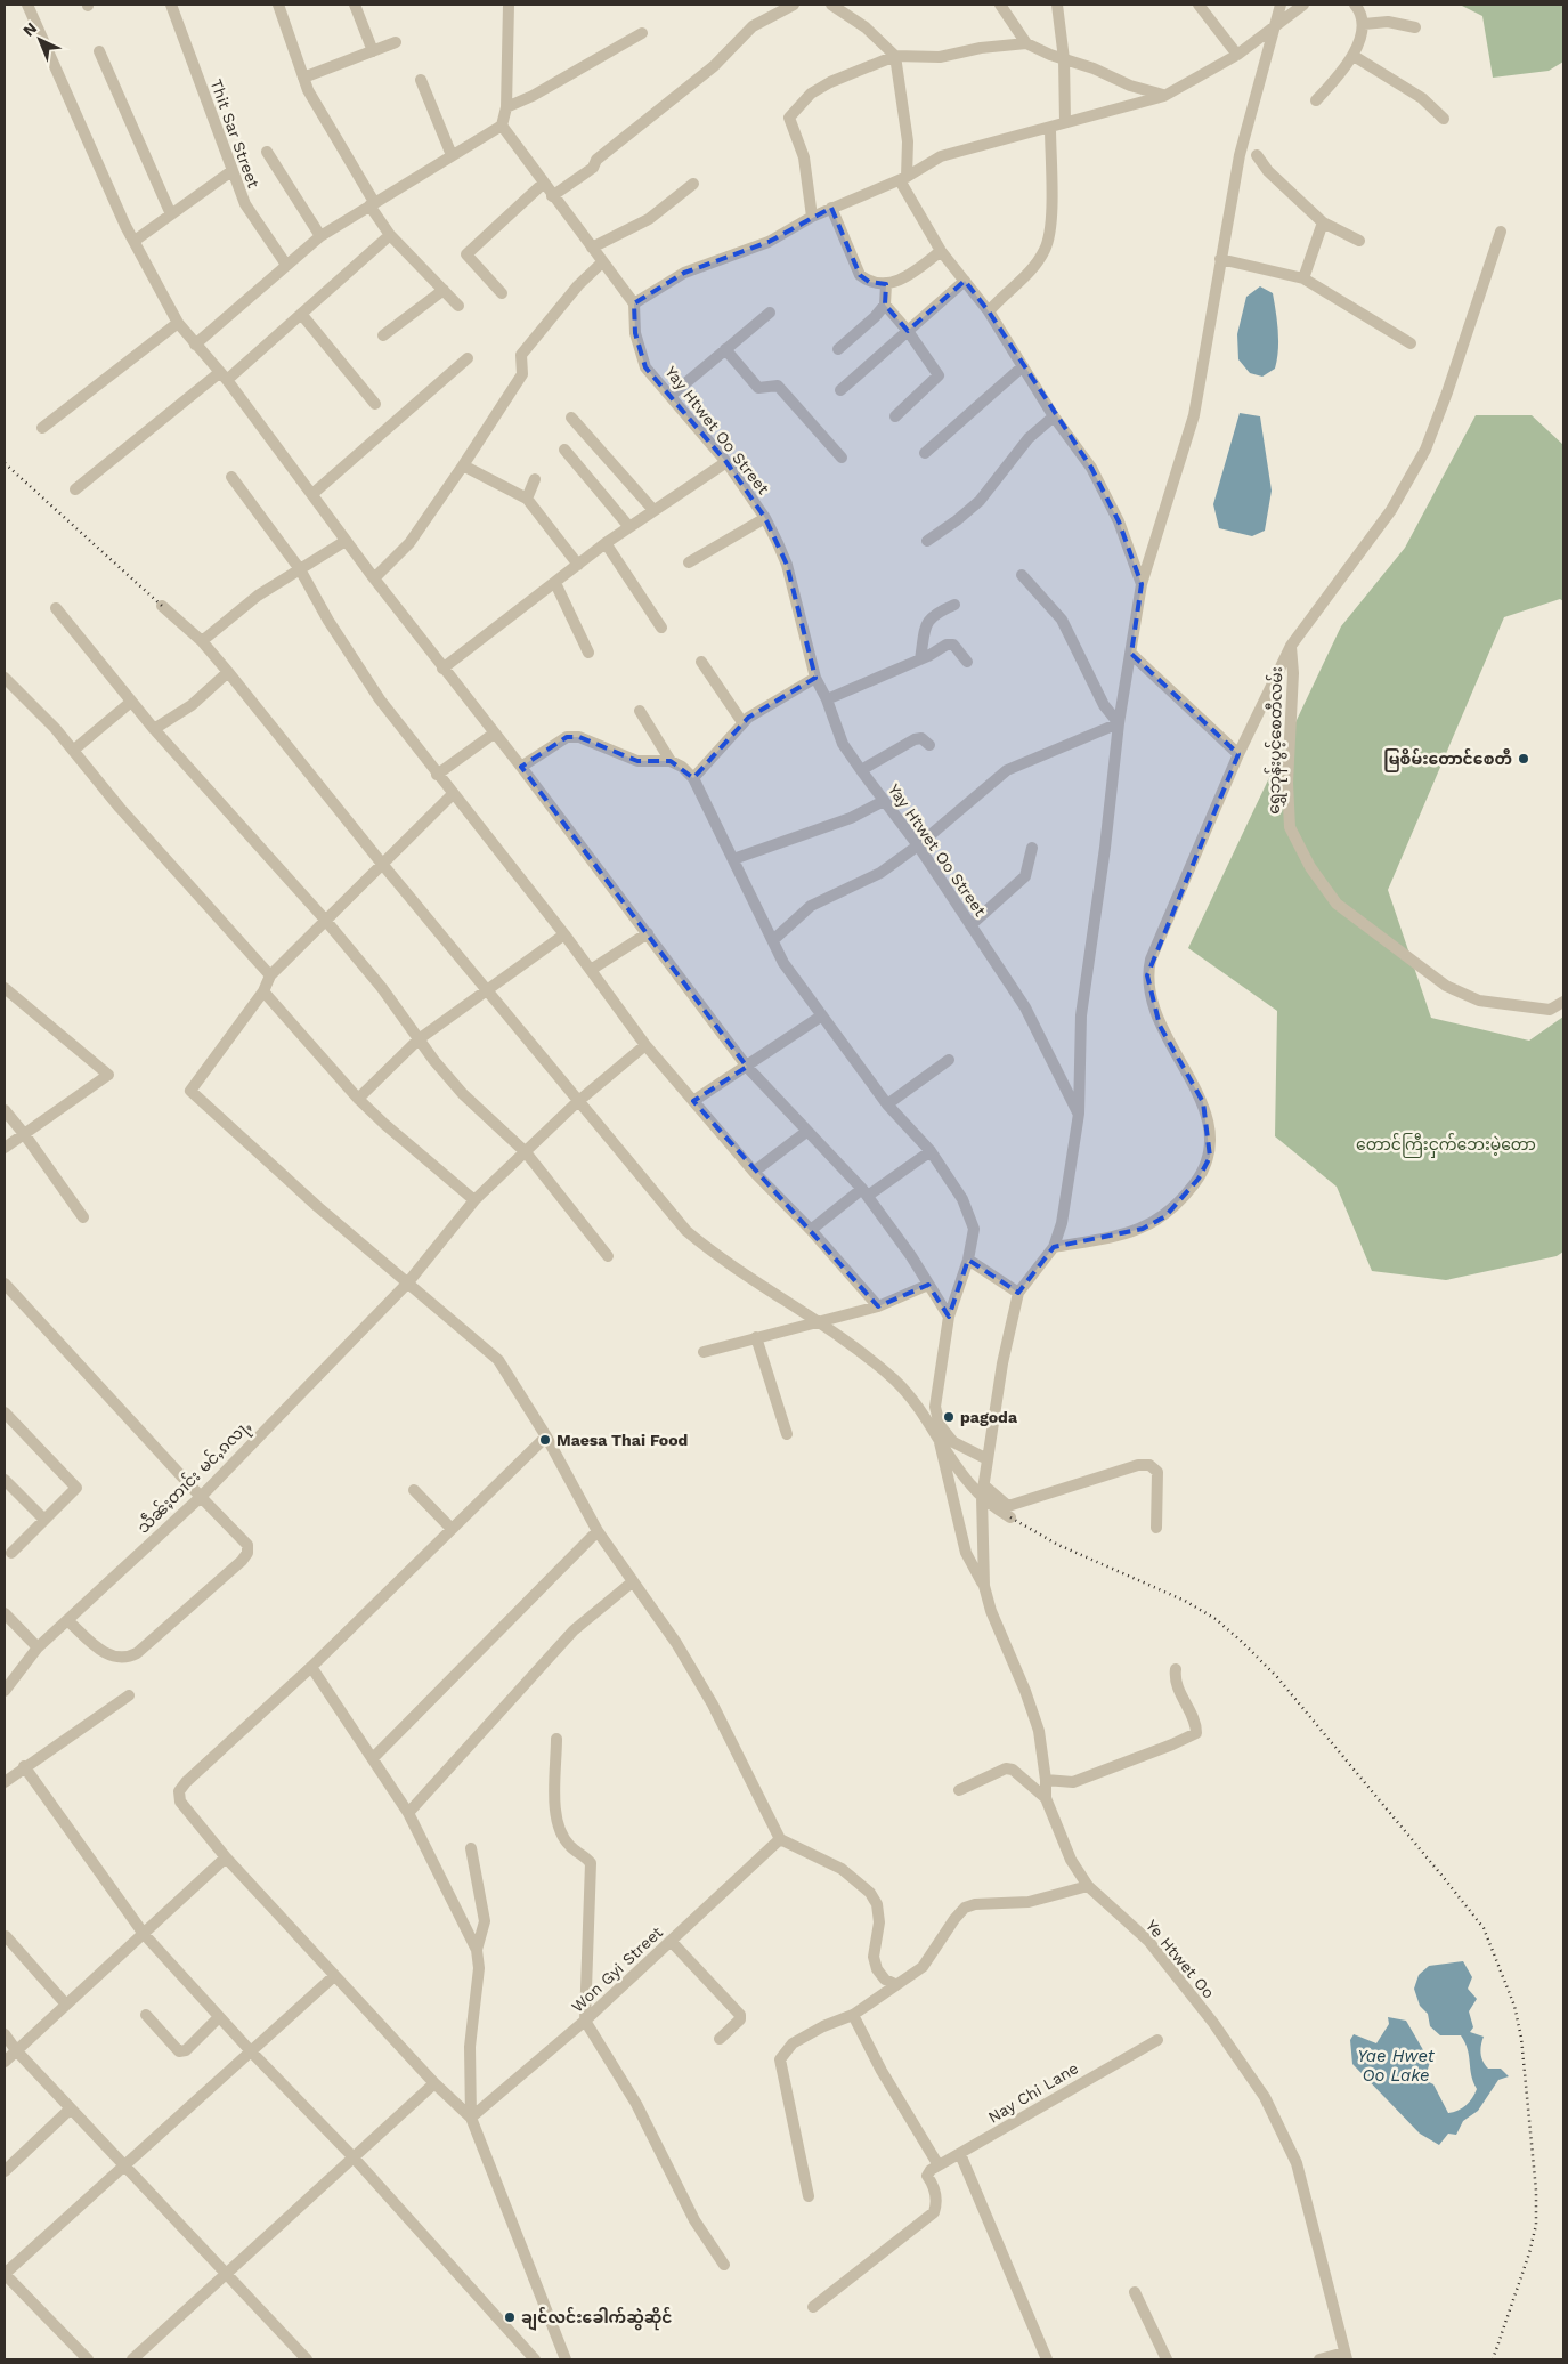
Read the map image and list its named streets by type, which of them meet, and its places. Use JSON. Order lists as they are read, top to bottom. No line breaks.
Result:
{"streets":{"street":["Thit Sar Street","Yay Htwet Oo Street","ရွှေဘုန်းပွင့်စေတီလမ်း","သဵၼ်ႈတၢင်း မင်ႇၵလႃႇ","Ye Htwet Oo","Won Gyi Street","Nay Chi Lane"]},"water":["Yae Hwet Oo Lake"],"parks":["တောင်ကြီးငှက်ဘေးမဲ့တော"],"places":["မြစိမ်းတောင်စေတီ","pagoda","Maesa Thai Food","ချင်လင်းခေါက်ဆွဲဆိုင်"],"north":"top left"}
